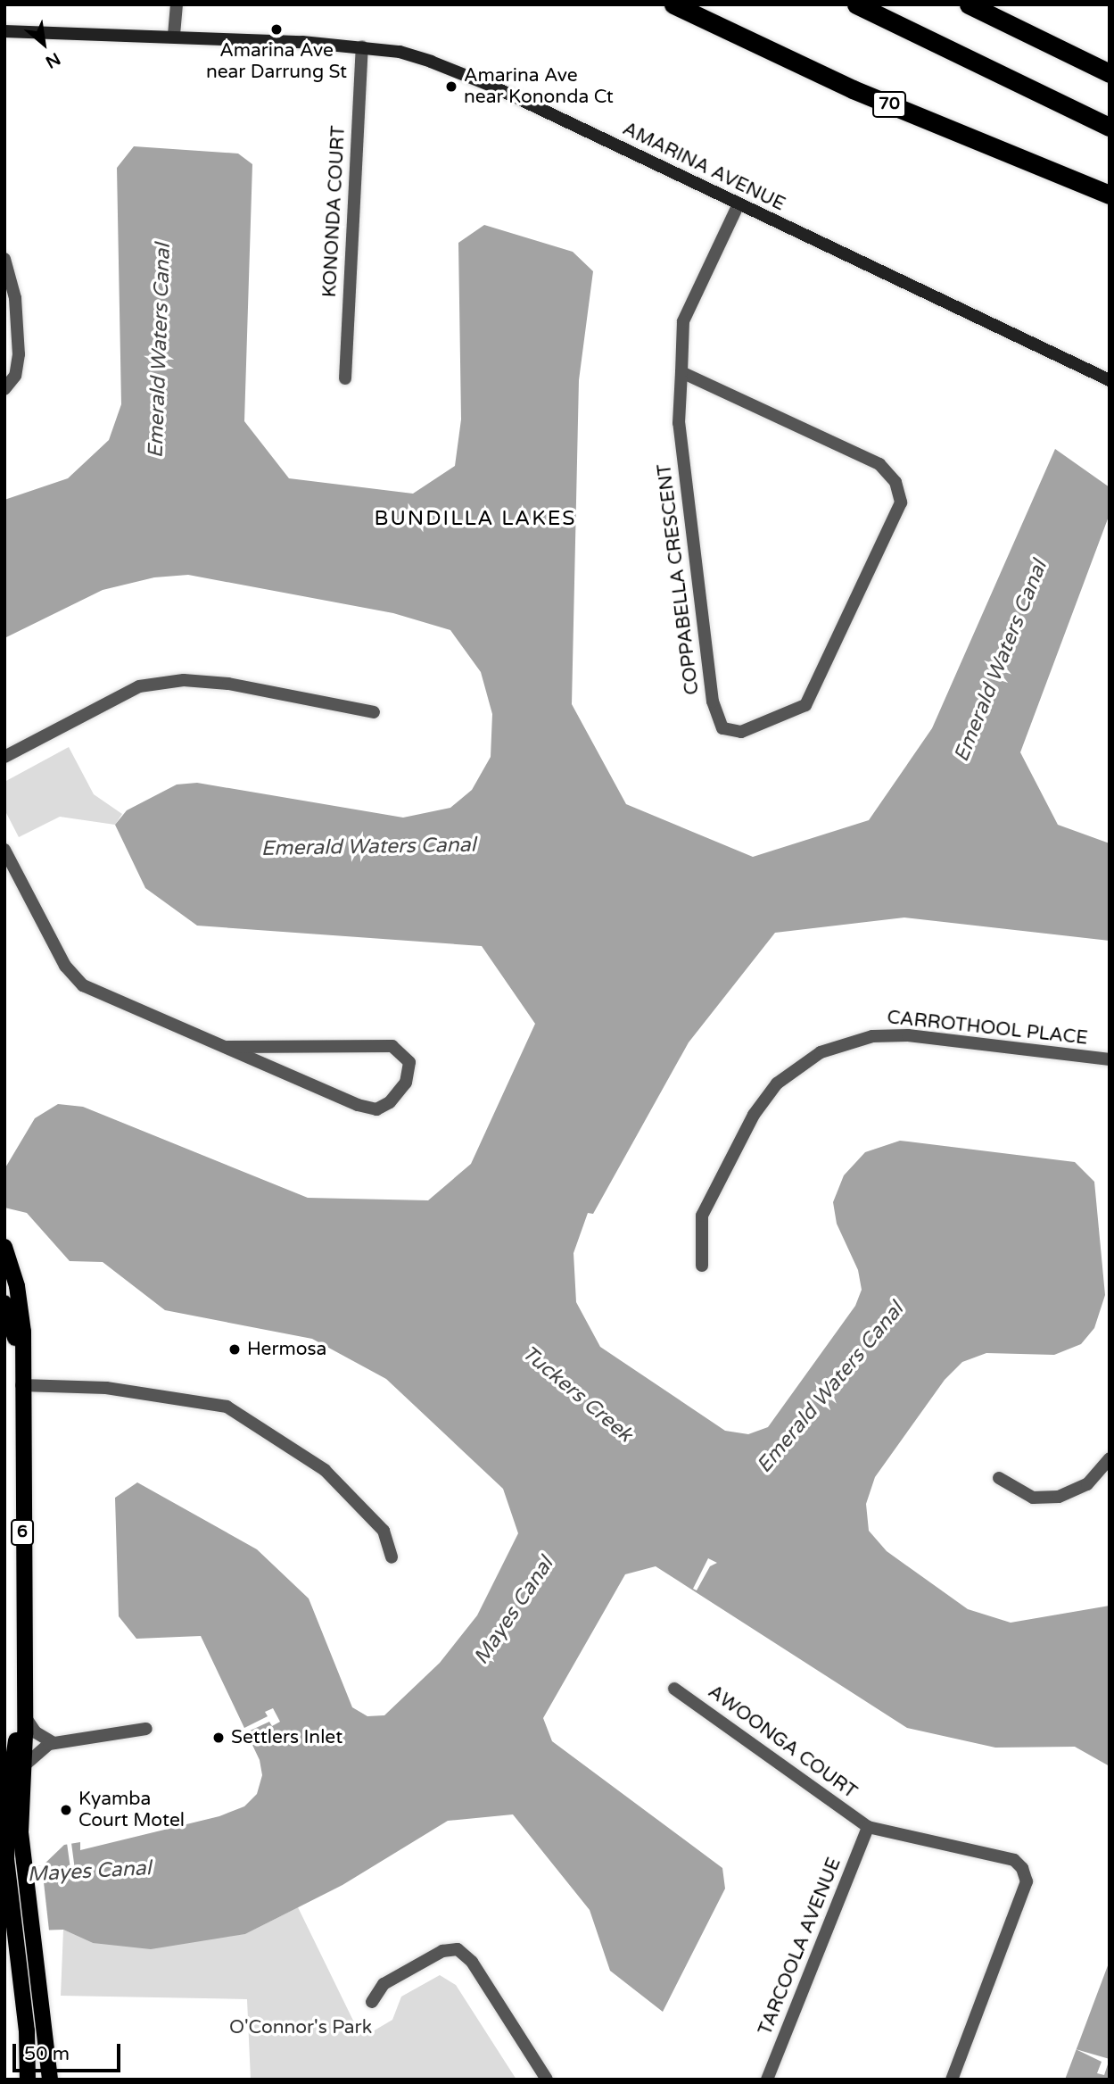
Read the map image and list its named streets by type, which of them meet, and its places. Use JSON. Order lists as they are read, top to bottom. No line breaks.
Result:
{"streets":{"highway":["70"],"main road":["6"],"street":["AMARINA AVENUE","KONONDA COURT","COPPABELLA CRESCENT","CARROTHOOL PLACE","AWOONGA COURT","TARCOOLA AVENUE"]},"crossings":[["AMARINA AVENUE","KONONDA COURT"],["AMARINA AVENUE","COPPABELLA CRESCENT"],["AWOONGA COURT","TARCOOLA AVENUE"]],"districts":["BUNDILLA LAKES"],"water":["Emerald Waters Canal","Tuckers Creek","Mayes Canal"],"parks":["O'Connor's Park"],"places":["Amarina Ave near Darrung St","Amarina Ave near Kononda Ct","Hermosa","Settlers Inlet","Kyamba Court Motel"],"scale_bar":"50 m","north":"bottom right"}
